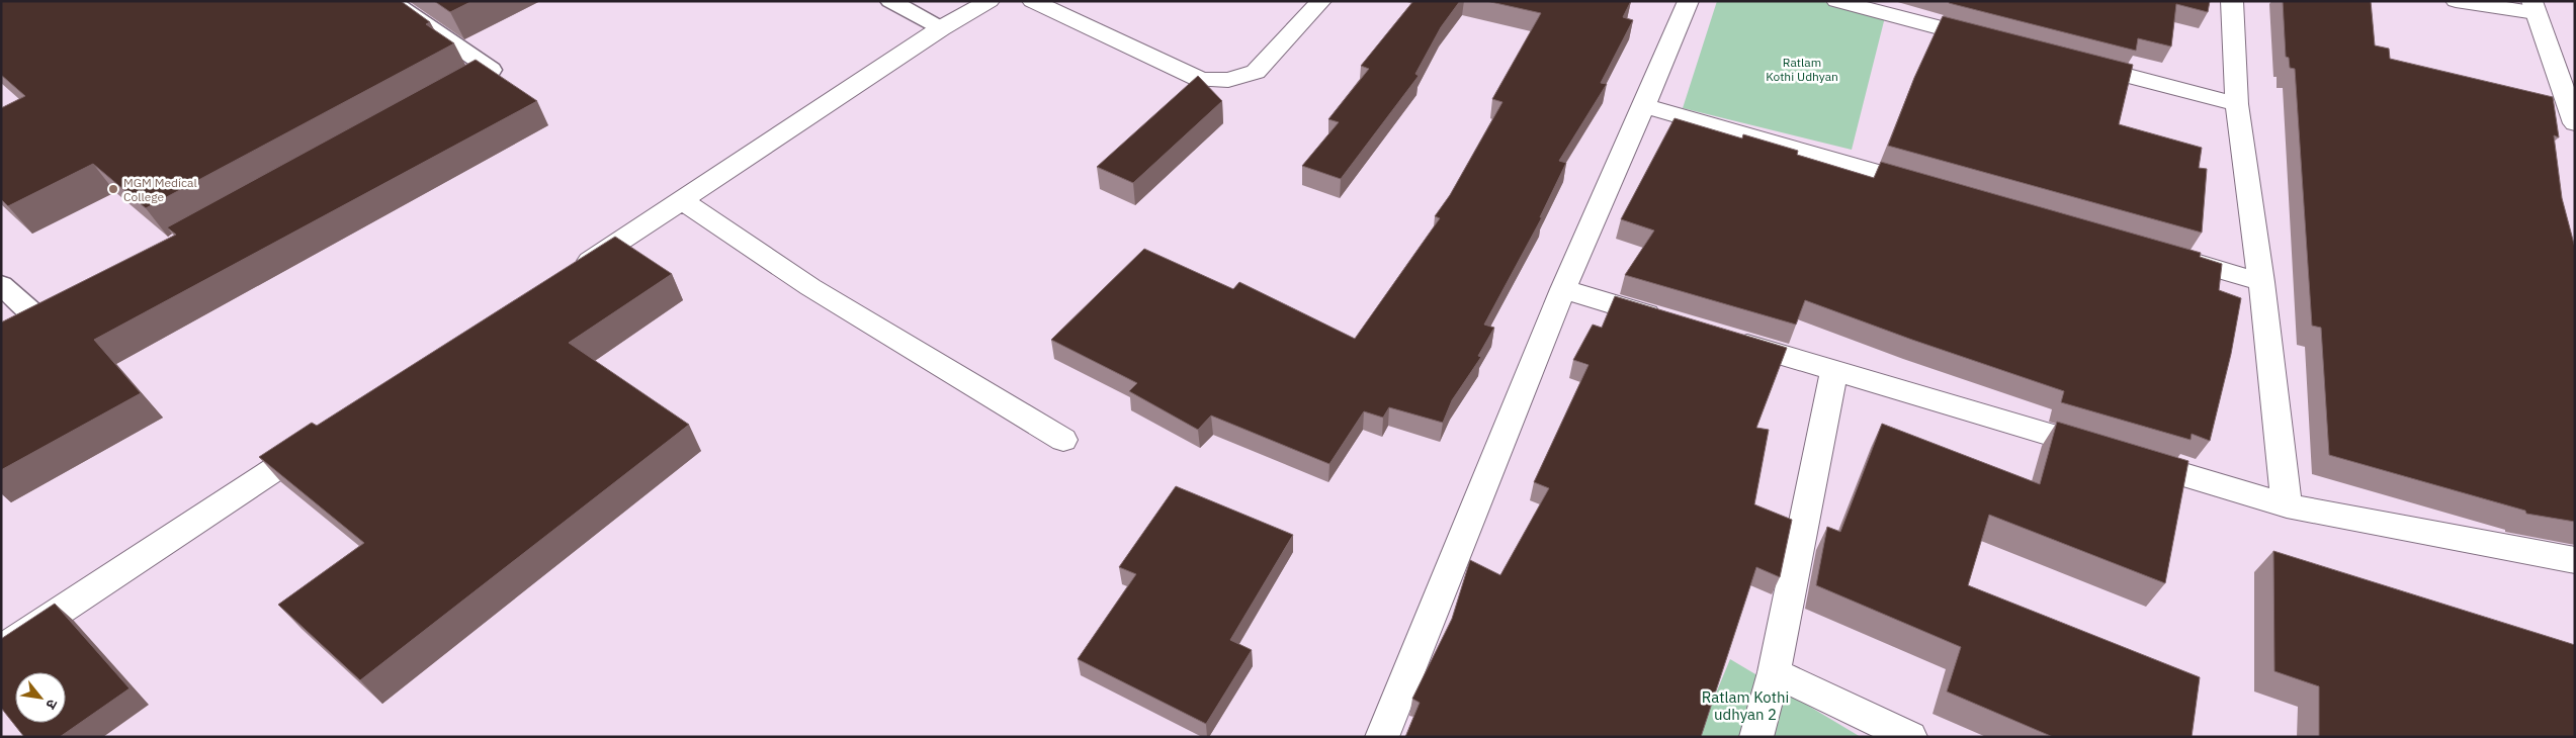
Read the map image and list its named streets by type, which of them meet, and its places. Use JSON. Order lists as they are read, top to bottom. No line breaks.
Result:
{"parks":["Ratlam Kothi Udhyan","Ratlam Kothi udhyan 2"],"places":["MGM Medical College"],"north":"bottom right"}
